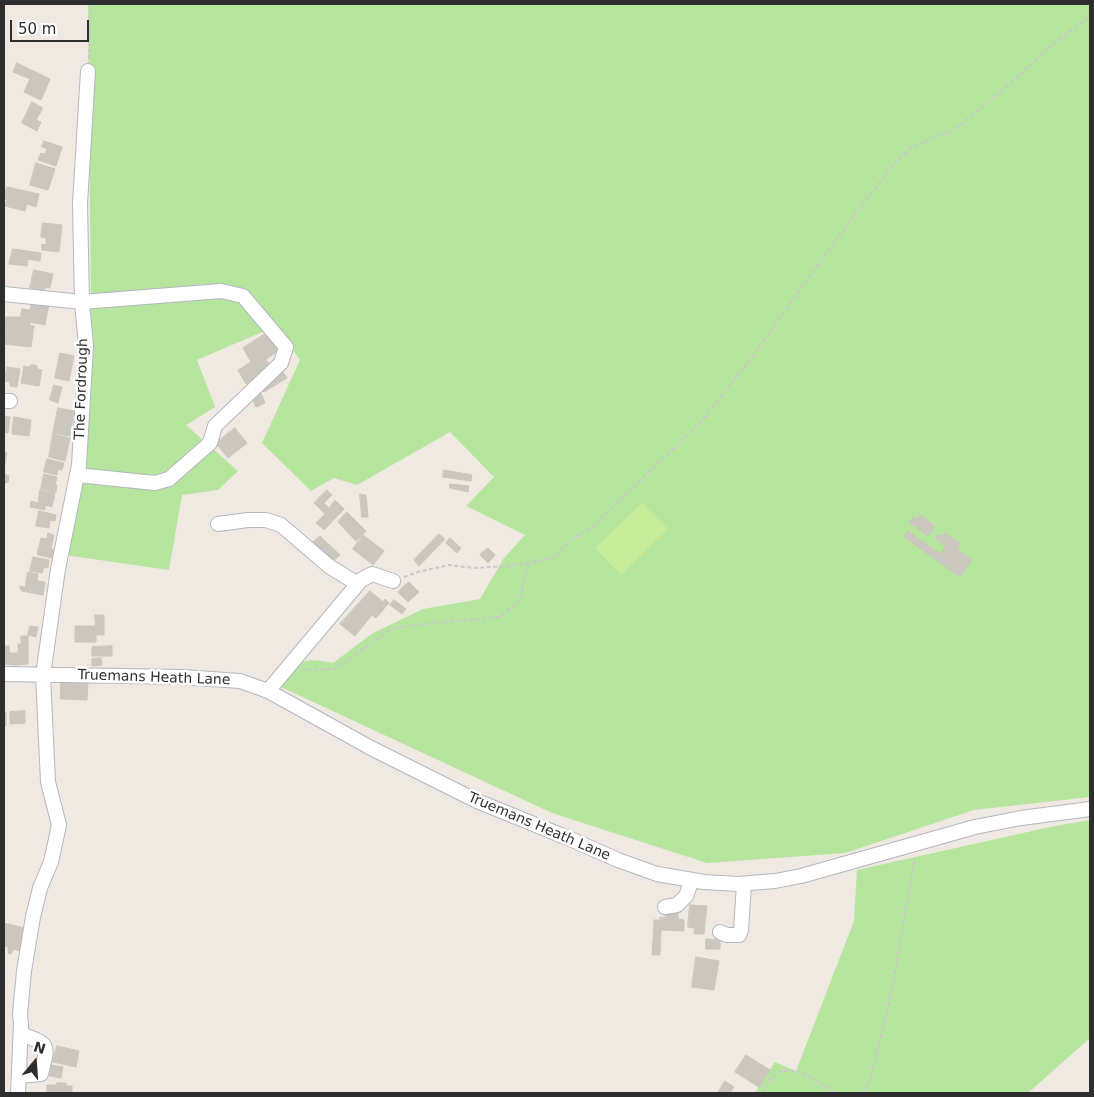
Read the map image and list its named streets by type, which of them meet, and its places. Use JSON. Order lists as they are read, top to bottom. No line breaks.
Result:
{"streets":{"street":["The Fordrough","Truemans Heath Lane"]},"crossings":[["The Fordrough","Truemans Heath Lane"]],"scale_bar":"50 m","north":"top"}
